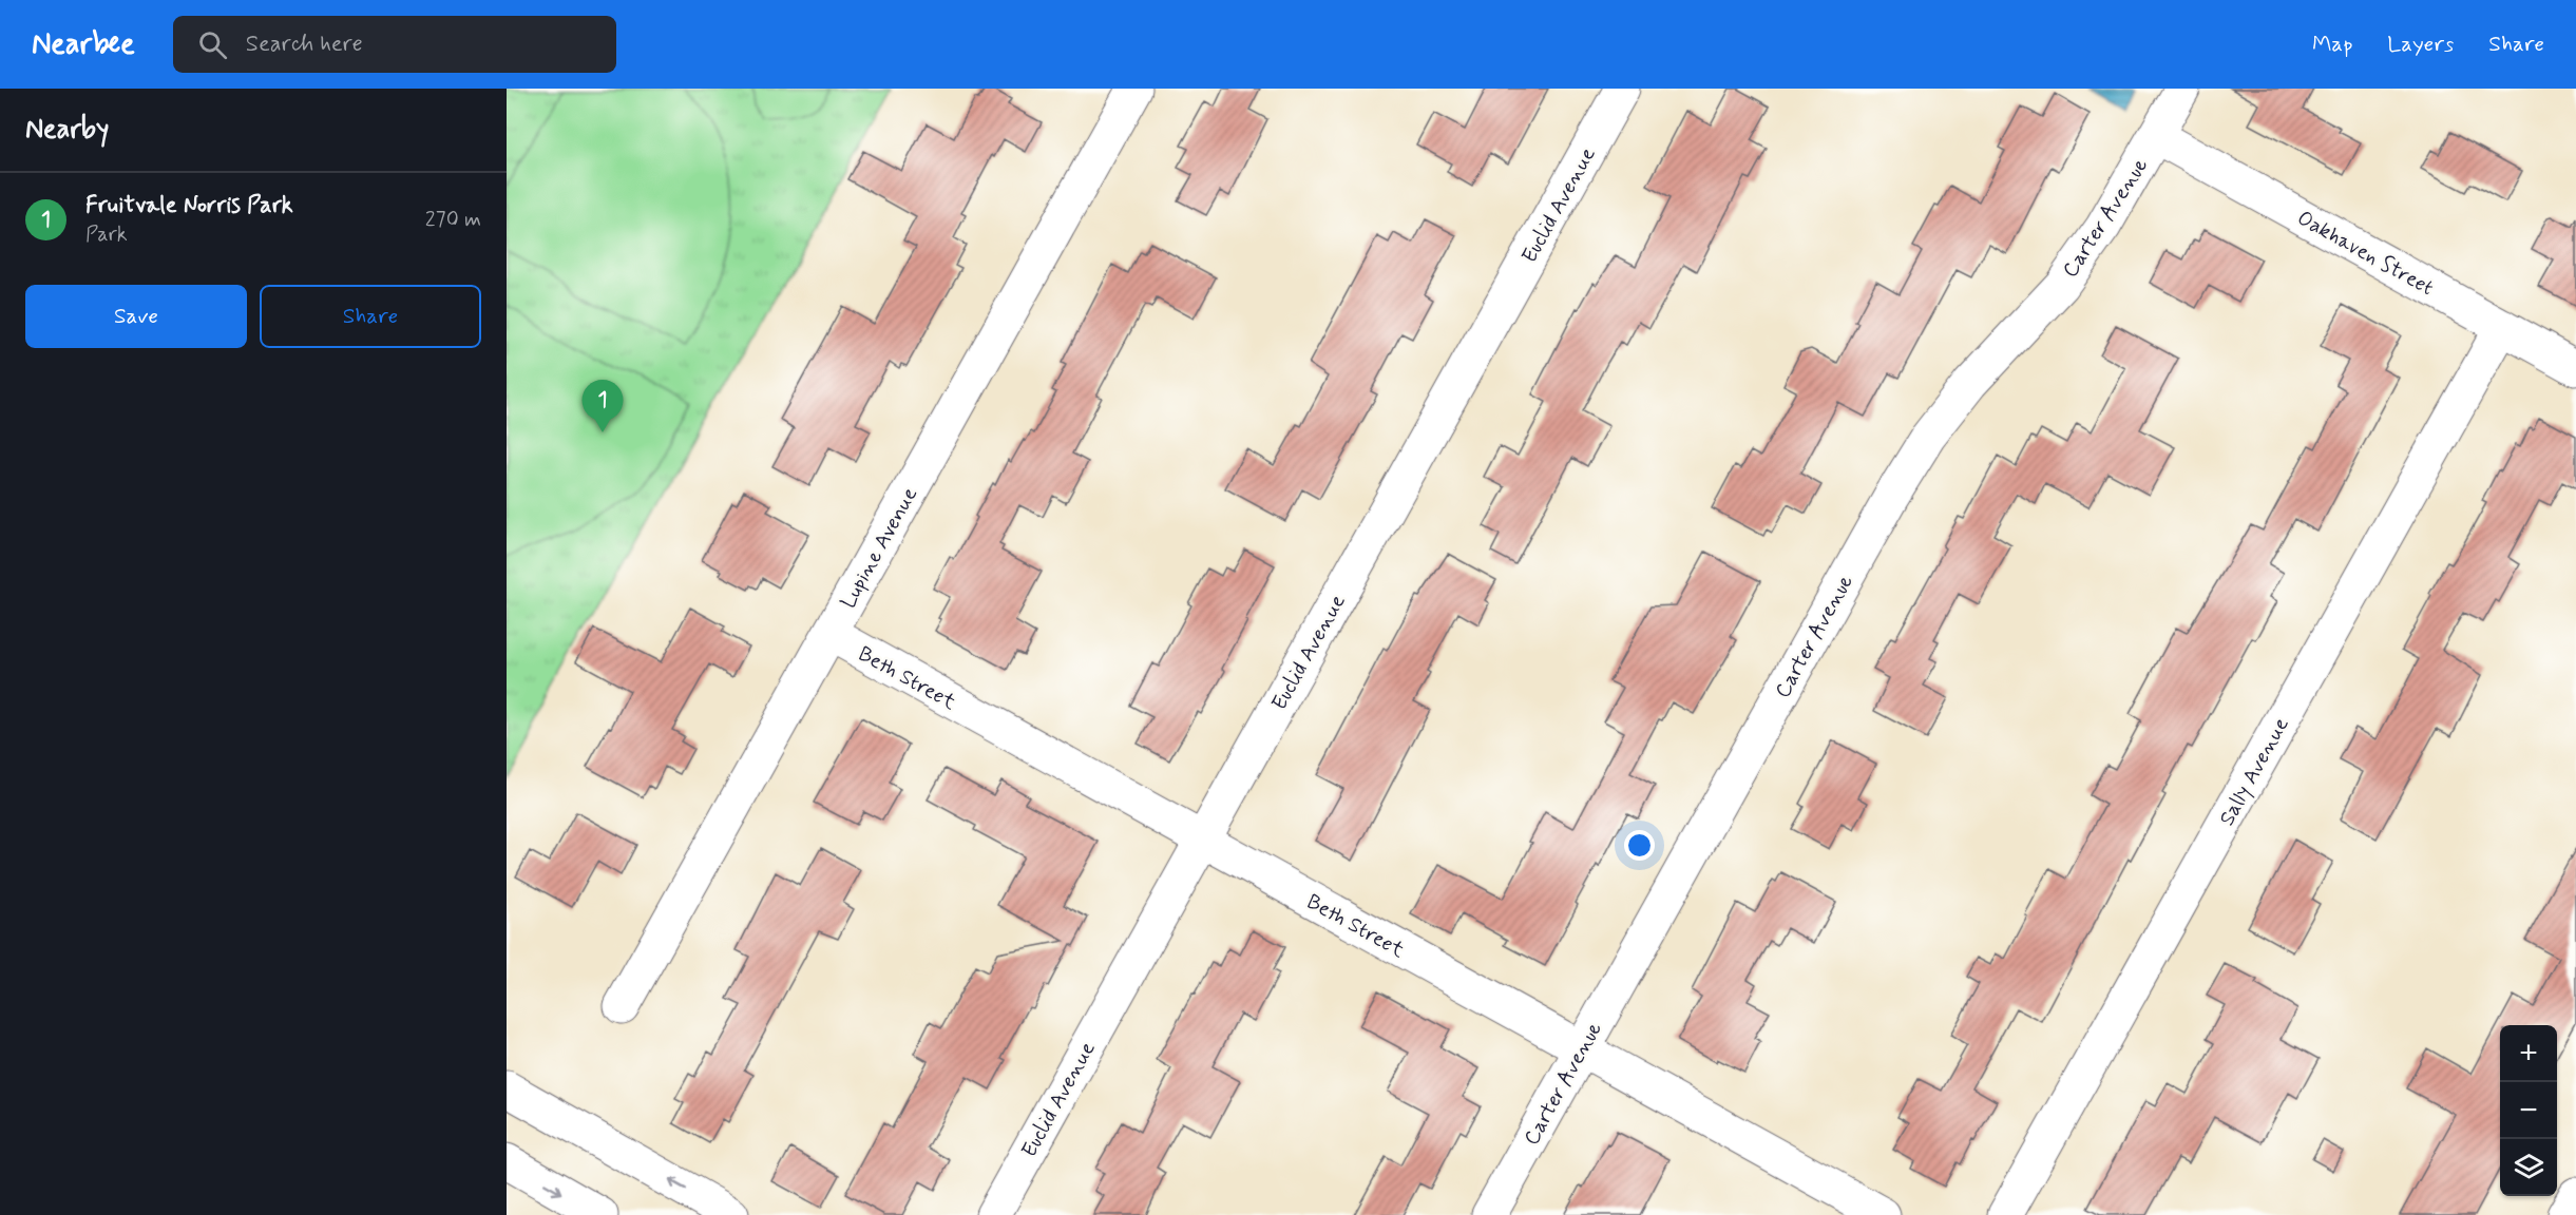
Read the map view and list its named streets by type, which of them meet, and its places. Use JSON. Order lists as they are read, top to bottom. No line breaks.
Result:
{"streets":{"street":["Euclid Avenue","Carter Avenue","Oakhaven Street","Lupine Avenue","Beth Street","Sally Avenue"]},"crossings":[["Euclid Avenue","Beth Street"],["Carter Avenue","Oakhaven Street"],["Carter Avenue","Beth Street"],["Oakhaven Street","Sally Avenue"],["Lupine Avenue","Beth Street"]],"page":{"header":"Nearbee","search":"Search here","nav":["Map","Layers","Share"],"heading":"Nearby","list":[{"mark":"1","name":"Fruitvale Norris Park","note":"Park","value":"270 m"}],"buttons":["Save","Share"],"pins":"1","map_buttons":["+","−"]}}
